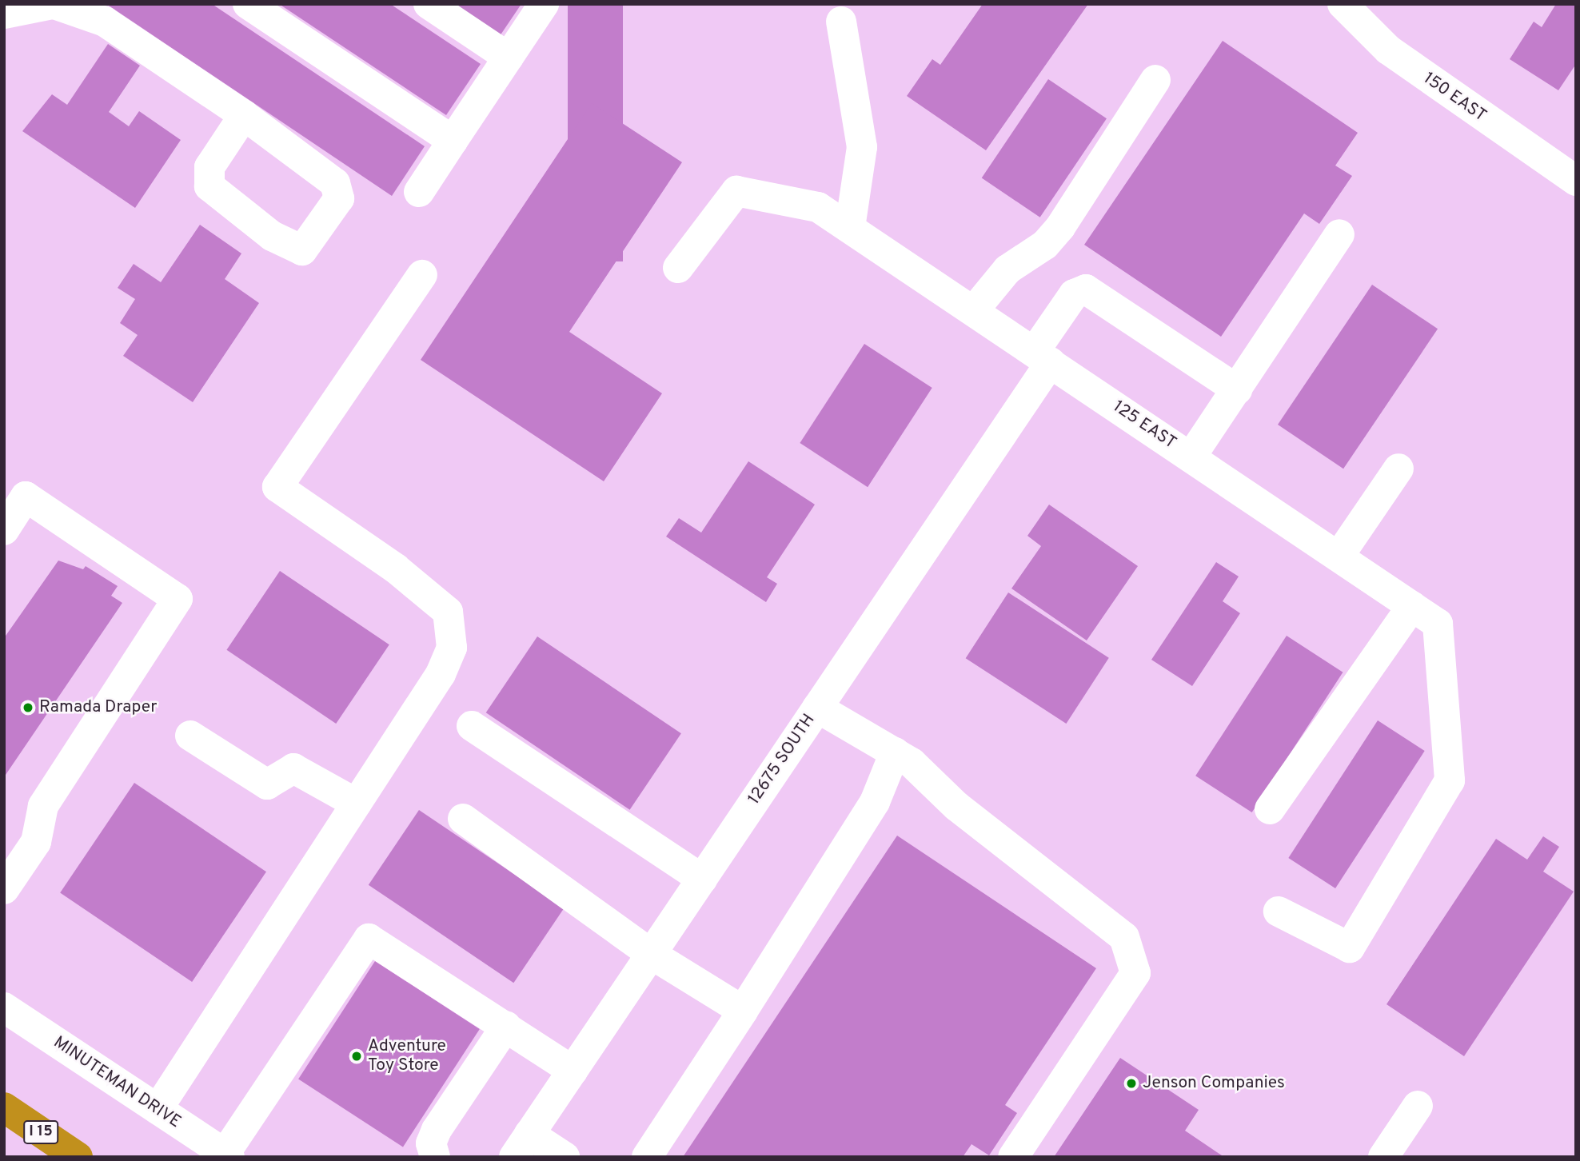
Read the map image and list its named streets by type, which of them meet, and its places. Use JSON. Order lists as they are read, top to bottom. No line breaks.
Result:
{"streets":{"highway":["I 15"],"street":["150 EAST","125 EAST","12675 SOUTH","MINUTEMAN DRIVE"]},"crossings":[["125 EAST","12675 SOUTH"]],"places":["Ramada Draper","Adventure Toy Store","Jenson Companies"]}
